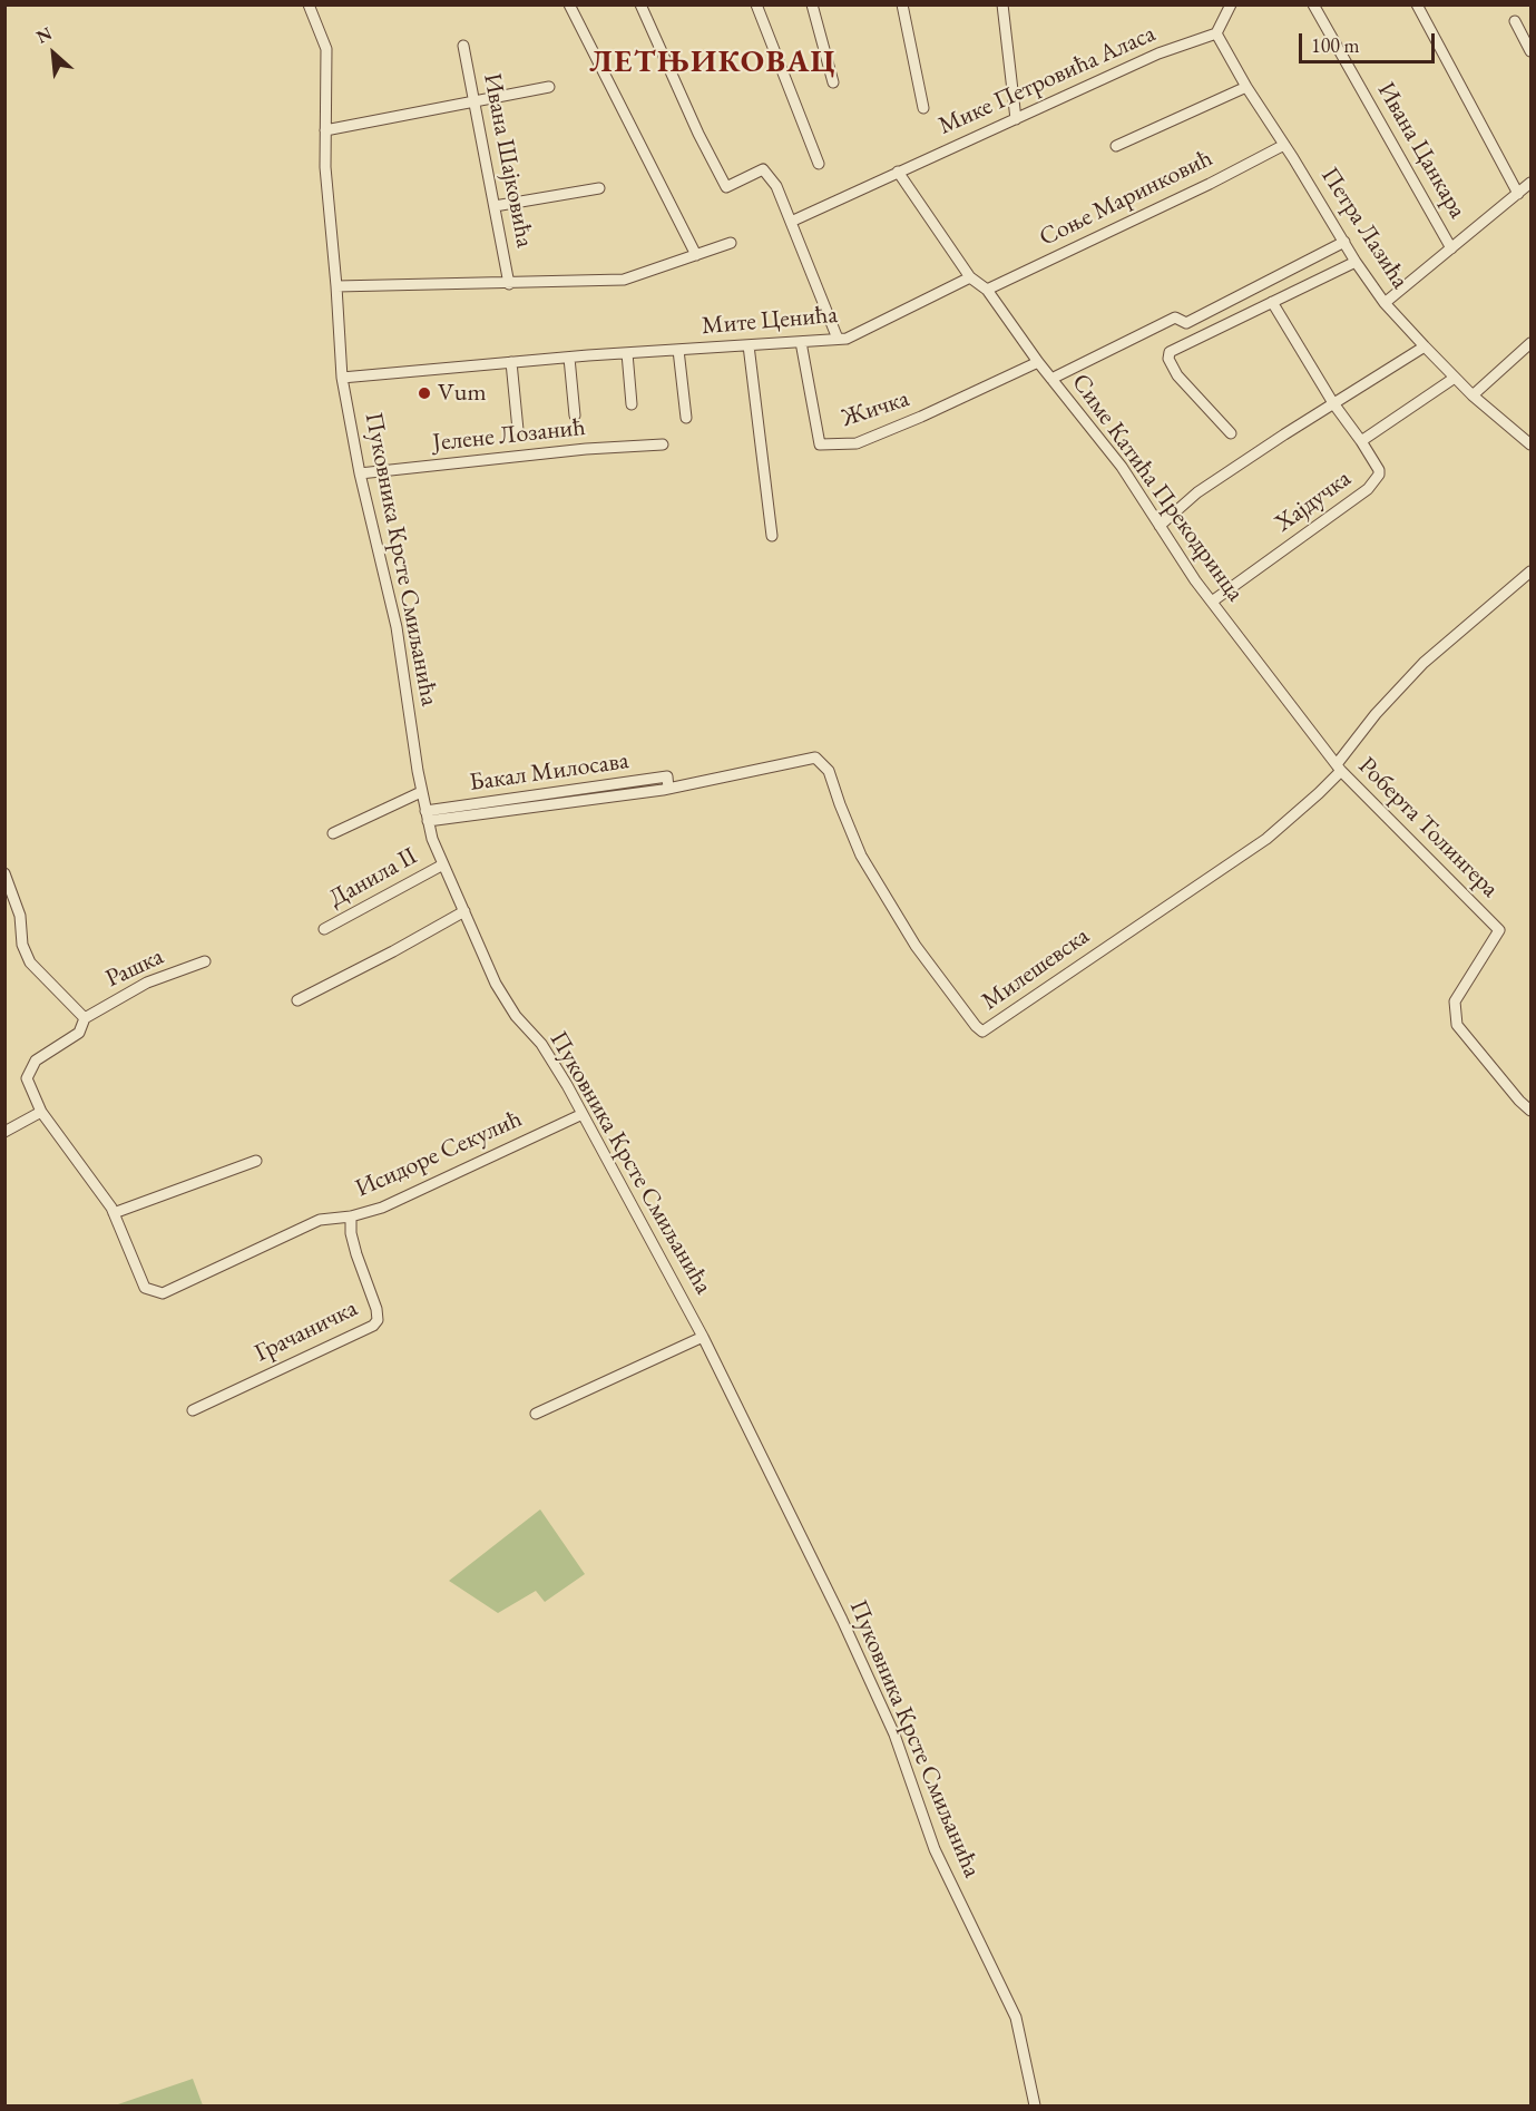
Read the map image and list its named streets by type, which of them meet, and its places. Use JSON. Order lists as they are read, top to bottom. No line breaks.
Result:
{"streets":{"street":["Мике Петровића Аласа","Ивана Цанкара","Ивана Шајковића","Соње Маринковић","Петра Лазића","Мите Ценића","Жичка","Јелене Лозанић","Симе Катића Прекодринца","Хајдучка","Пуковника Крсте Смиљанића","Бакал Милосава","Роберта Толингера","Данила II","Рашка","Милешевска","Исидоре Секулић","Грачаничка"]},"crossings":[["Мике Петровића Аласа","Петра Лазића"],["Мике Петровића Аласа","Симе Катића Прекодринца"],["Соње Маринковић","Петра Лазића"],["Соње Маринковић","Симе Катића Прекодринца"],["Петра Лазића","Хајдучка"],["Мите Ценића","Жичка"],["Мите Ценића","Симе Катића Прекодринца"],["Мите Ценића","Пуковника Крсте Смиљанића"],["Жичка","Симе Катића Прекодринца"],["Јелене Лозанић","Пуковника Крсте Смиљанића"],["Симе Катића Прекодринца","Хајдучка"],["Симе Катића Прекодринца","Роберта Толингера"],["Симе Катића Прекодринца","Милешевска"],["Пуковника Крсте Смиљанића","Бакал Милосава"],["Пуковника Крсте Смиљанића","Данила II"],["Пуковника Крсте Смиљанића","Исидоре Секулић"],["Бакал Милосава","Милешевска"],["Роберта Толингера","Милешевска"],["Рашка","Исидоре Секулић"],["Исидоре Секулић","Грачаничка"]],"districts":["ЛЕТЊИКОВАЦ"],"places":["Vum"],"scale_bar":"100 m","north":"top left"}
